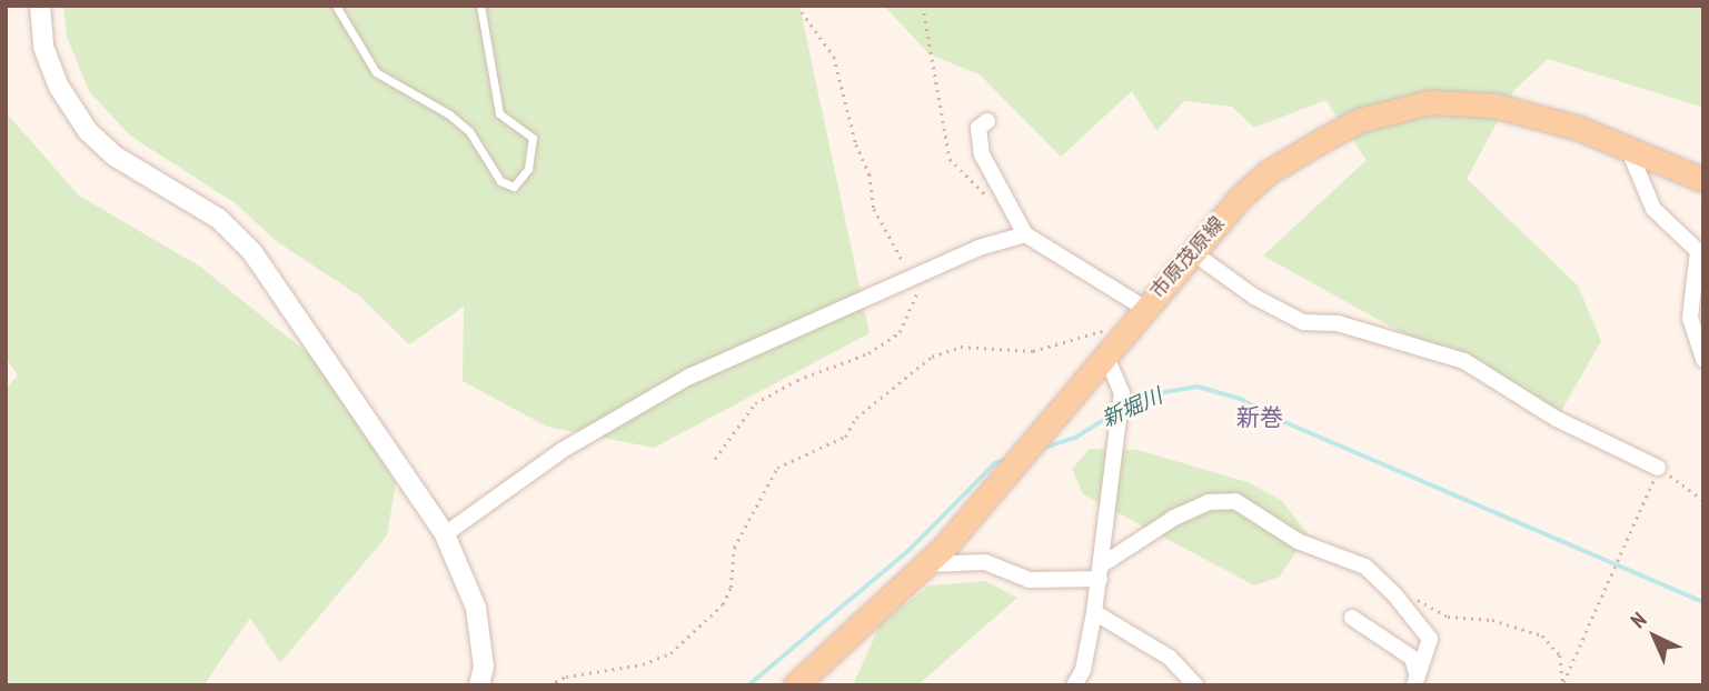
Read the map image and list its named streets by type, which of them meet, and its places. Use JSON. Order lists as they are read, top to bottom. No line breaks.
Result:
{"streets":{"main road":["市原茂原線"]},"districts":["新巻"],"water":["新堀川"],"north":"top left"}
